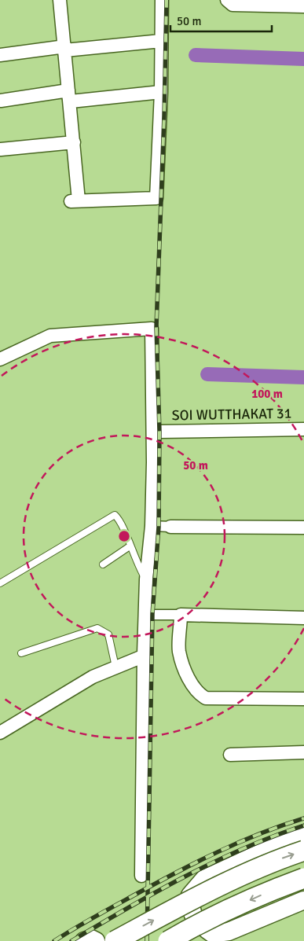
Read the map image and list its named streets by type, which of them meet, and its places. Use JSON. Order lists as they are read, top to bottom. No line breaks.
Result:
{"streets":{"street":["SOI WUTTHAKAT 31"]},"scale_bar":"50 m","rings":["100 m","50 m"]}
